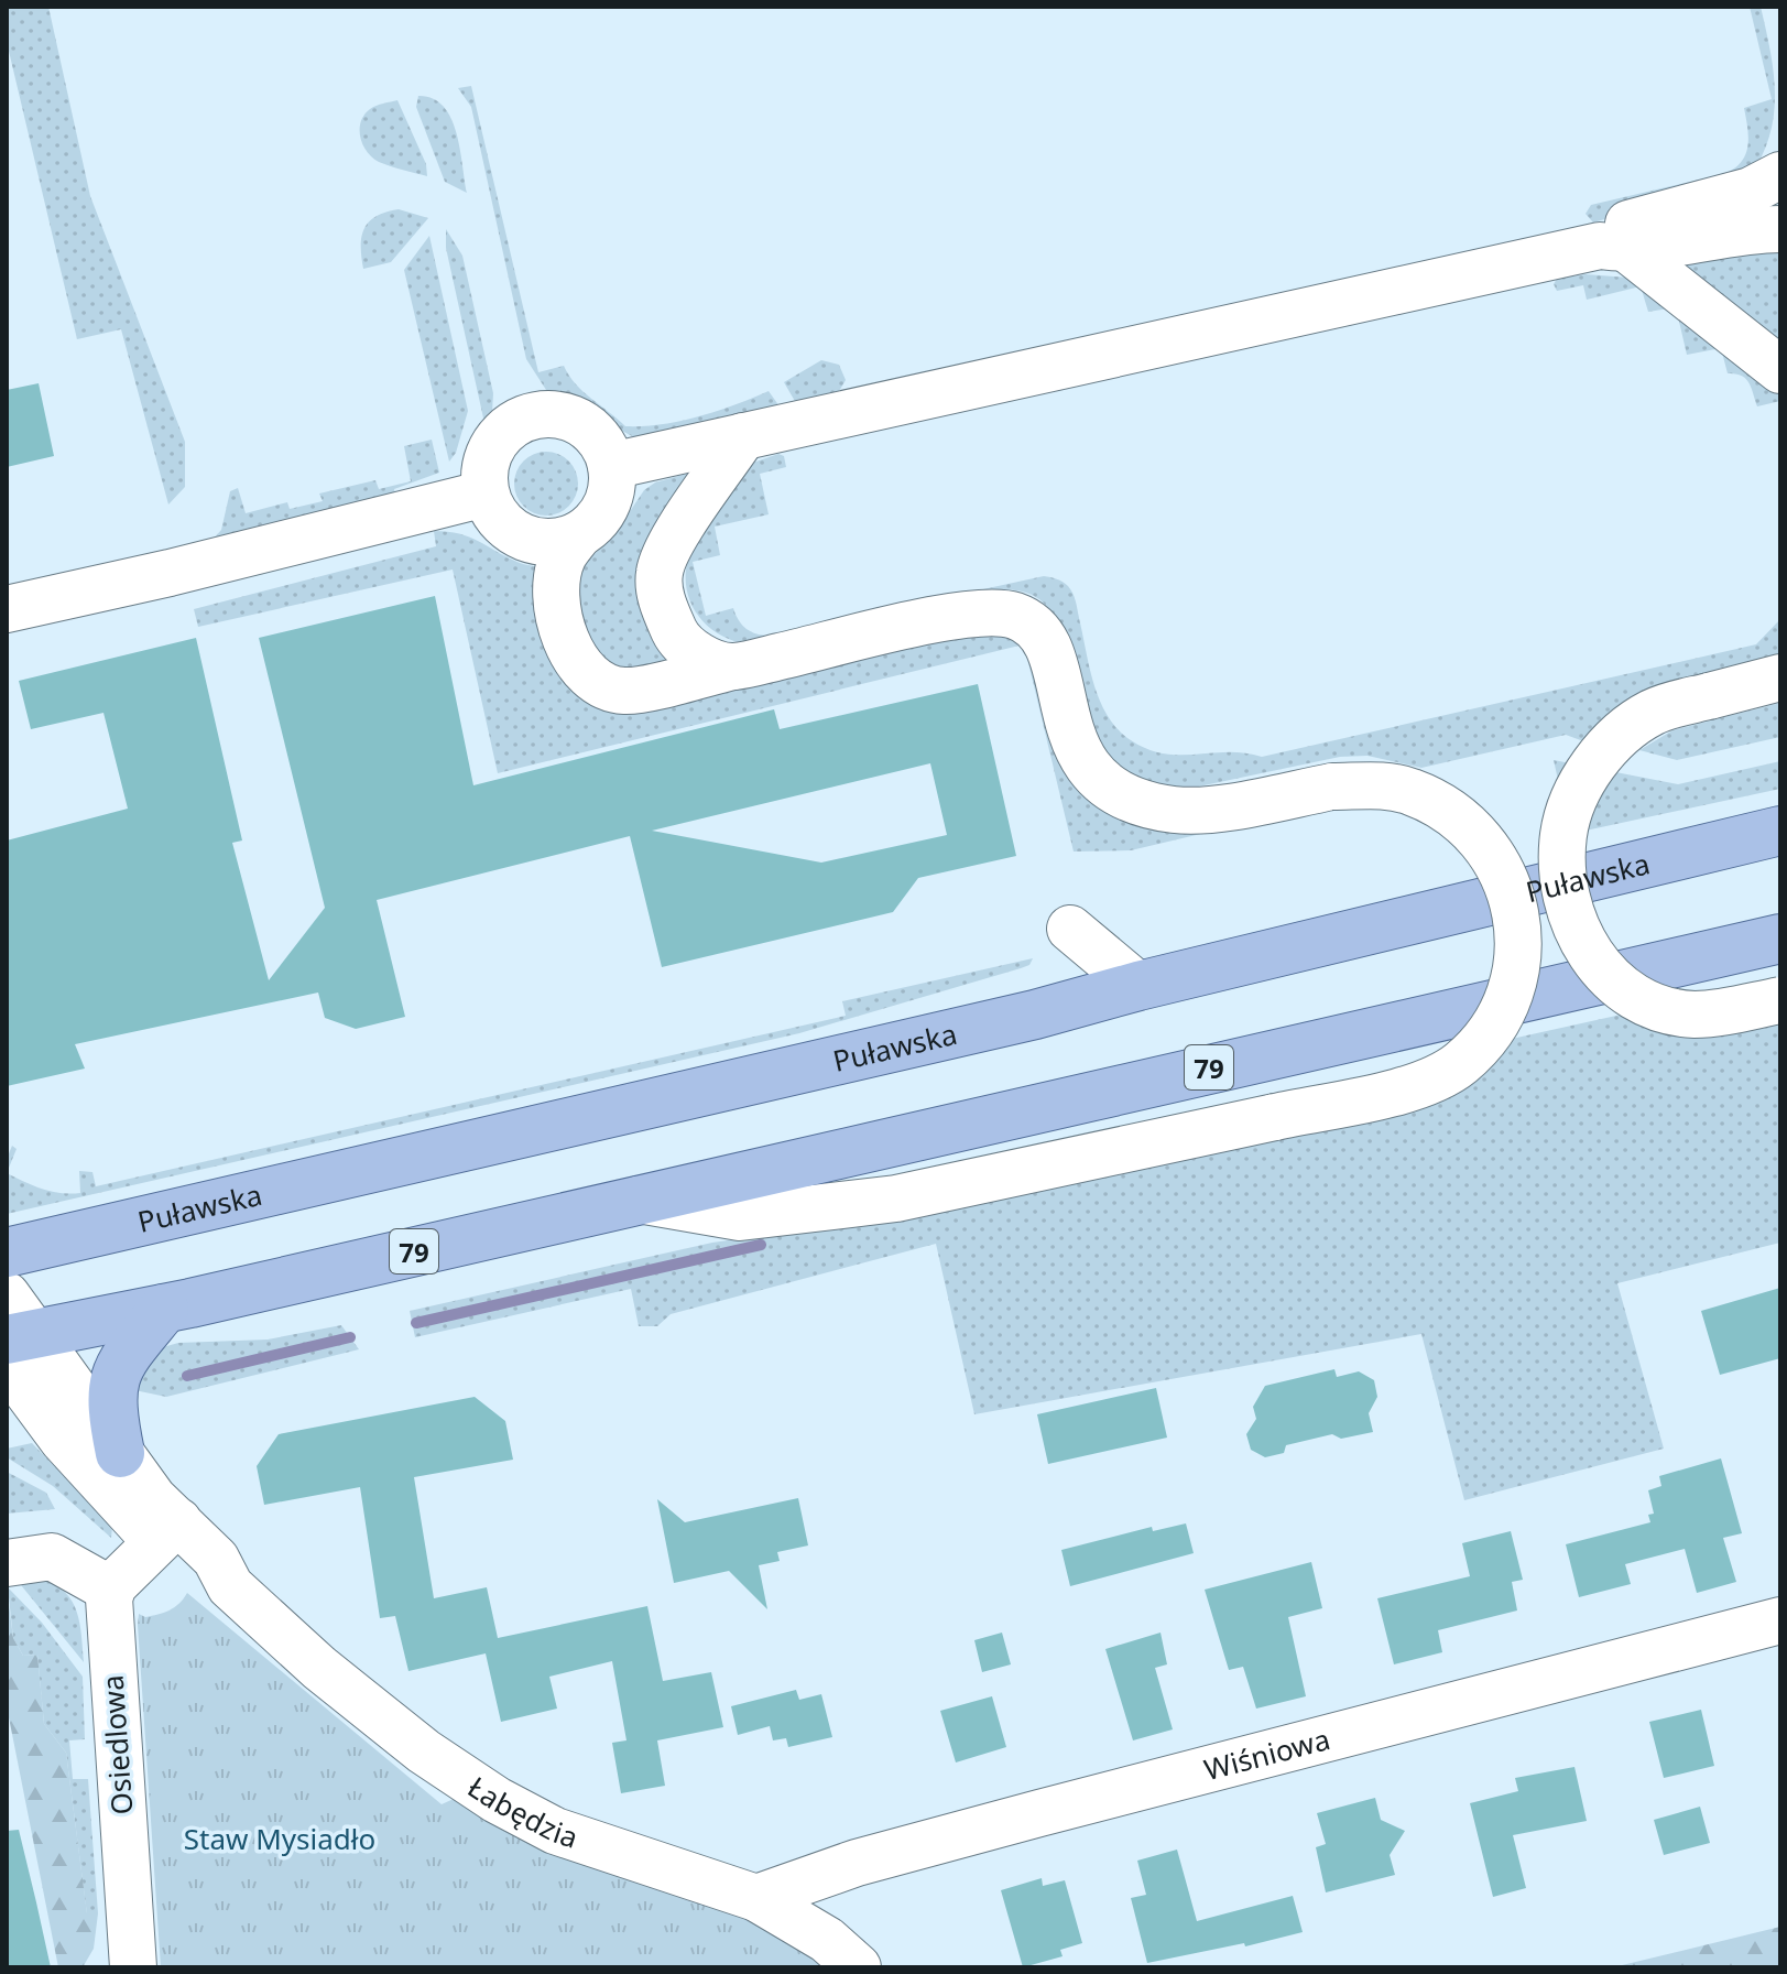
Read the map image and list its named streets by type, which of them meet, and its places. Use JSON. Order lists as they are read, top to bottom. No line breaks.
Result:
{"streets":{"main road":["Puławska","79"],"street":["Osiedlowa","Wiśniowa","Łabędzia"]},"crossings":[["79","Łabędzia"],["Wiśniowa","Łabędzia"]],"parks":["Staw Mysiadło"]}
